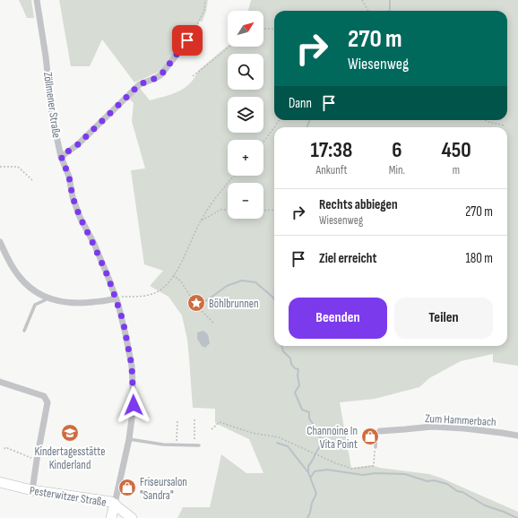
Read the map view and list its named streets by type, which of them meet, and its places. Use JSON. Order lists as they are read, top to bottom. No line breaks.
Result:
{"streets":{"street":["Zöllmener Straße","Zum Hammerbach","Pesterwitzer Straße"]},"crossings":[["Zöllmener Straße","Pesterwitzer Straße"]],"places":{"place":["Böhlbrunnen"],"school or university":["Kindertagesstätte Kinderland"],"shop":["Channoine In Vita Point","Friseursalon \"Sandra\""]},"north":"top right","page":{"map_buttons":["+","−"],"turn":["270 m","Wiesenweg"],"then":"Dann","eta":["17:38","Ankunft","6","Min.","450","m"],"list":[{"name":"Rechts abbiegen","note":"Wiesenweg","value":"270 m"},{"name":"Ziel erreicht","value":"180 m"}],"buttons":["Beenden","Teilen"]}}
